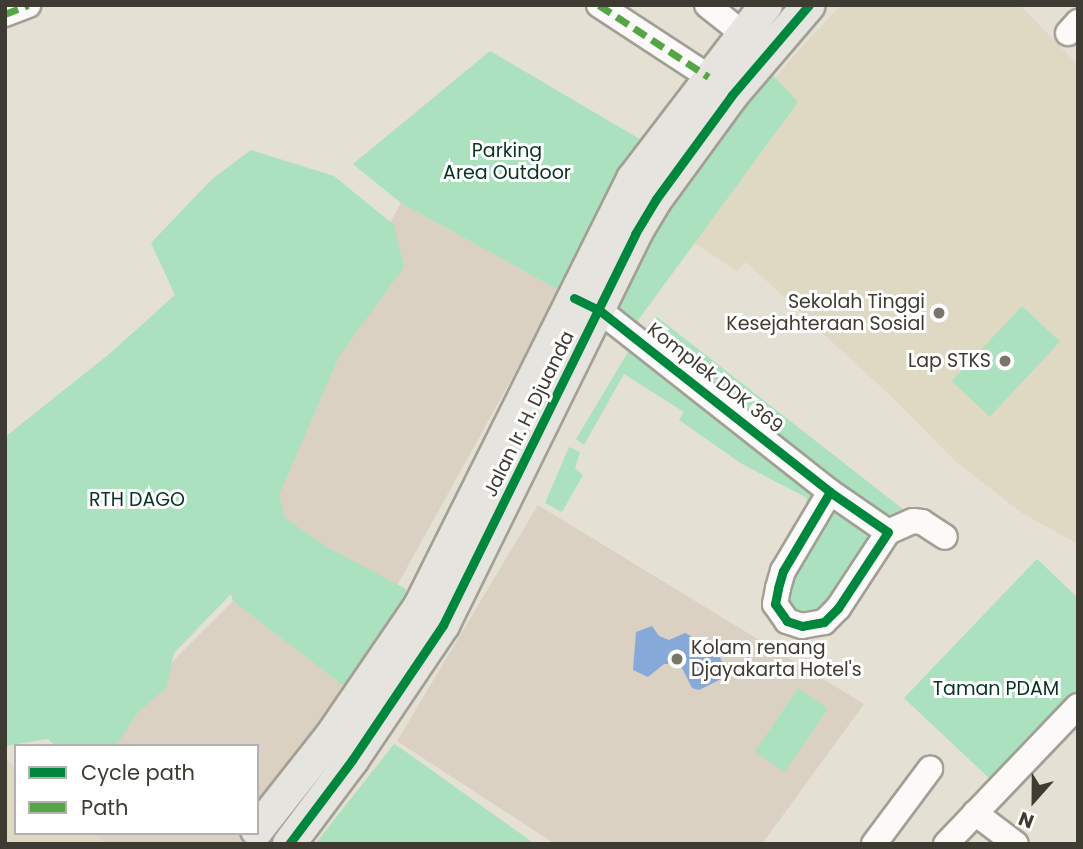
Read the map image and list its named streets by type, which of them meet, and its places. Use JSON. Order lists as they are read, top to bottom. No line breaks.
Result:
{"streets":{"main road":["Jalan Ir. H. Djuanda"],"street":["Komplek DDK 369"]},"crossings":[["Komplek DDK 369","Jalan Ir. H. Djuanda"]],"parks":["Parking Area Outdoor","RTH DAGO","Taman PDAM"],"places":["Sekolah Tinggi Kesejahteraan Sosial","Lap STKS","Kolam renang Djayakarta Hotel's"],"legend":["Cycle path","Path"],"north":"bottom"}
